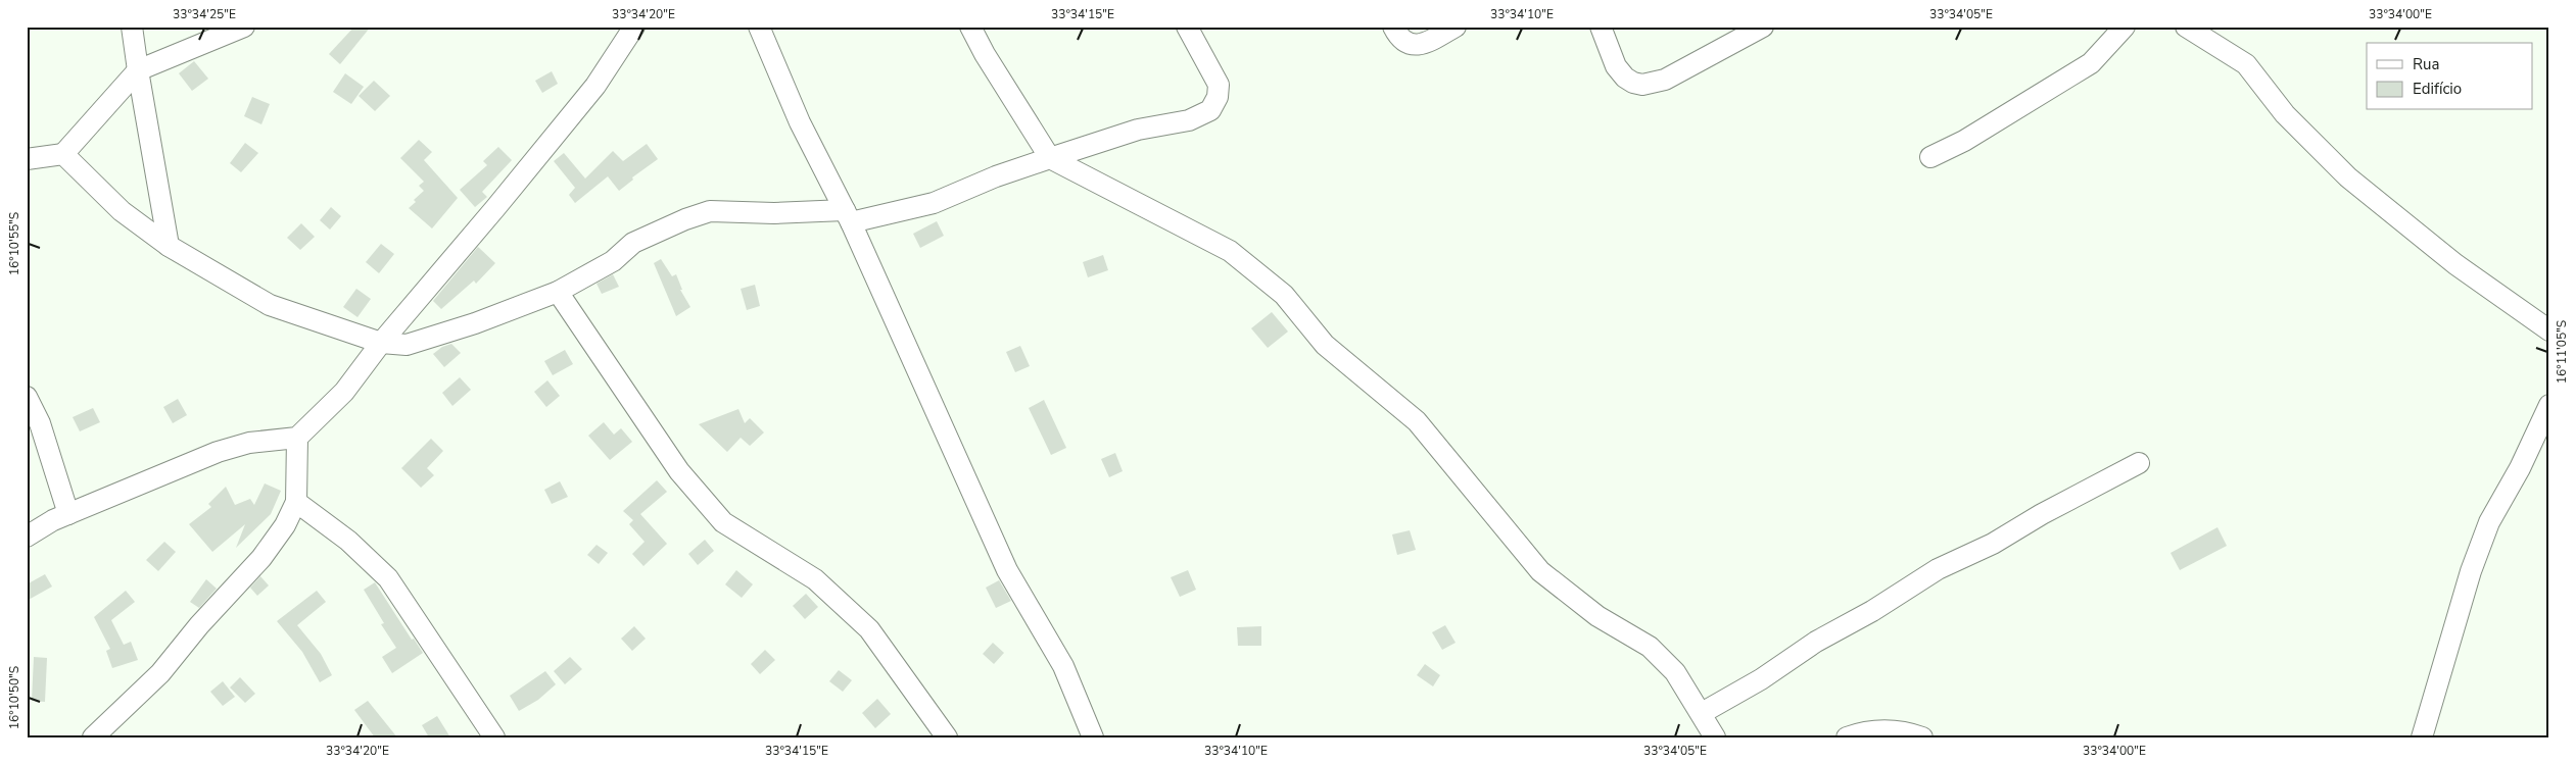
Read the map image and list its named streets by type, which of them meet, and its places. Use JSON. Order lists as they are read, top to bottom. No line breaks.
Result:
{"legend":["Rua","Edifício"],"coordinates":["33°34'25\"E","33°34'20\"E","33°34'15\"E","33°34'10\"E","33°34'05\"E","33°34'00\"E","16°10'55\"S","16°11'05\"S","16°10'50\"S"]}
